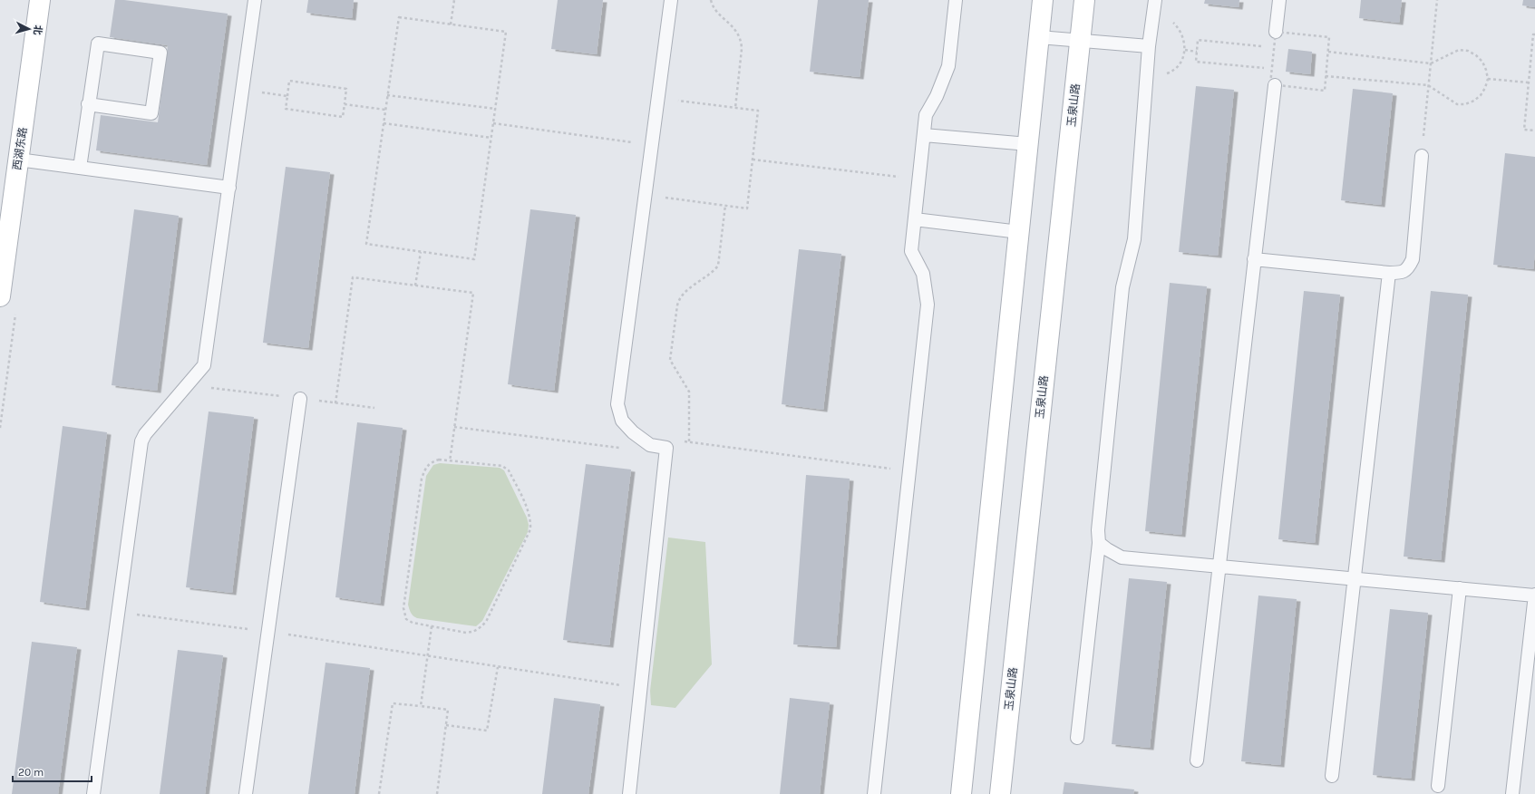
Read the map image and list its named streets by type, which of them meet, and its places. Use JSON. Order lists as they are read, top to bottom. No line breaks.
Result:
{"streets":{"street":["玉泉山路","西湖东路"]},"scale_bar":"20 m","north":"right"}
